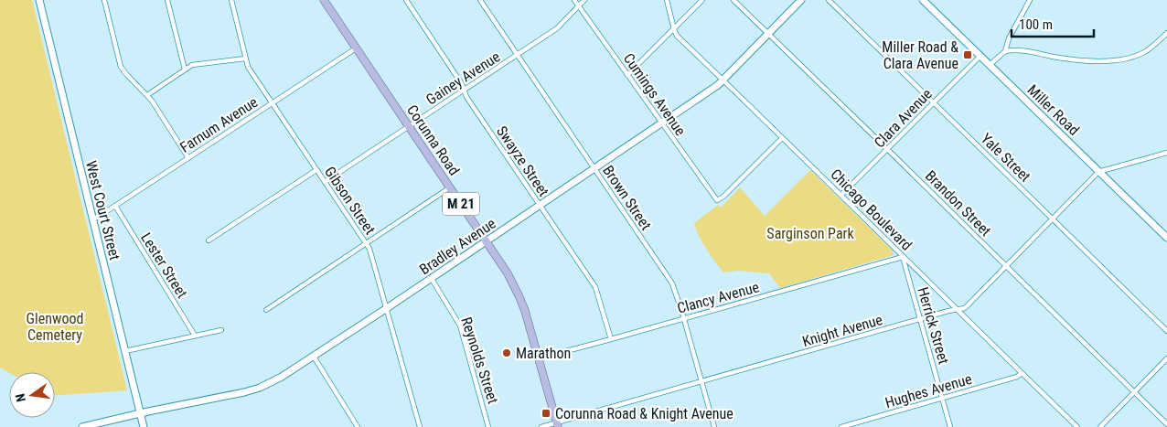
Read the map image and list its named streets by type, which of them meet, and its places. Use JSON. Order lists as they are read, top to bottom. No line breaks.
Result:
{"streets":{"main road":["Corunna Road","M 21"],"street":["Gainey Avenue","Cumings Avenue","Miller Road","Clara Avenue","Farnum Avenue","Yale Street","Swayze Street","Brown Street","Gibson Street","Brandon Street","Chicago Boulevard","West Court Street","Bradley Avenue","Lester Street","Clancy Avenue","Herrick Street","Knight Avenue","Reynolds Street","Hughes Avenue"]},"crossings":[["Gainey Avenue","Cumings Avenue"],["Gainey Avenue","Corunna Road"],["Gainey Avenue","Swayze Street"],["Gainey Avenue","Brown Street"],["Gainey Avenue","Gibson Street"],["Cumings Avenue","Chicago Boulevard"],["Cumings Avenue","Bradley Avenue"],["Miller Road","Clara Avenue"],["Miller Road","Knight Avenue"],["Clara Avenue","Yale Street"],["Clara Avenue","Brandon Street"],["Clara Avenue","Chicago Boulevard"],["Farnum Avenue","Corunna Road"],["Farnum Avenue","Gibson Street"],["Farnum Avenue","West Court Street"],["Farnum Avenue","Lester Street"],["Corunna Road","Bradley Avenue"],["Corunna Road","Clancy Avenue"],["Corunna Road","Knight Avenue"],["Yale Street","Knight Avenue"],["Swayze Street","Bradley Avenue"],["Swayze Street","Clancy Avenue"],["Brown Street","Bradley Avenue"],["Brown Street","Clancy Avenue"],["Brown Street","Knight Avenue"],["Gibson Street","Bradley Avenue"],["Brandon Street","Bradley Avenue"],["Brandon Street","Knight Avenue"],["Chicago Boulevard","Bradley Avenue"],["Chicago Boulevard","Clancy Avenue"],["Chicago Boulevard","Herrick Street"],["Chicago Boulevard","Knight Avenue"],["Chicago Boulevard","Hughes Avenue"],["West Court Street","Bradley Avenue"],["Bradley Avenue","Reynolds Street"],["Clancy Avenue","Herrick Street"],["Herrick Street","Knight Avenue"],["Herrick Street","Hughes Avenue"]],"parks":["Sarginson Park","Glenwood Cemetery"],"places":{"transit":["Miller Road & Clara Avenue","Corunna Road & Knight Avenue"],"other":["Marathon"]},"scale_bar":"100 m","north":"left"}
